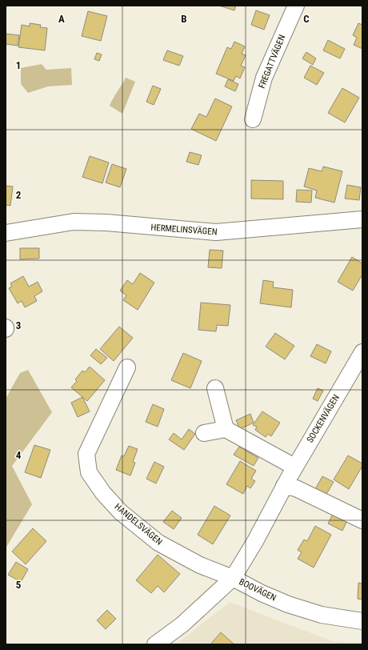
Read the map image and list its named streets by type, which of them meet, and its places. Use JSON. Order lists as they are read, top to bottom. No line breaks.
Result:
{"streets":{"street":["FREGATTVÄGEN","HERMELINSVÄGEN","SOCKENVÄGEN","HANDELSVÄGEN","BOOVÄGEN"]},"crossings":[["SOCKENVÄGEN","HANDELSVÄGEN"],["SOCKENVÄGEN","BOOVÄGEN"],["HANDELSVÄGEN","BOOVÄGEN"]],"grid":{"columns":["A","B","C"],"rows":["1","2","3","4","5"]}}
